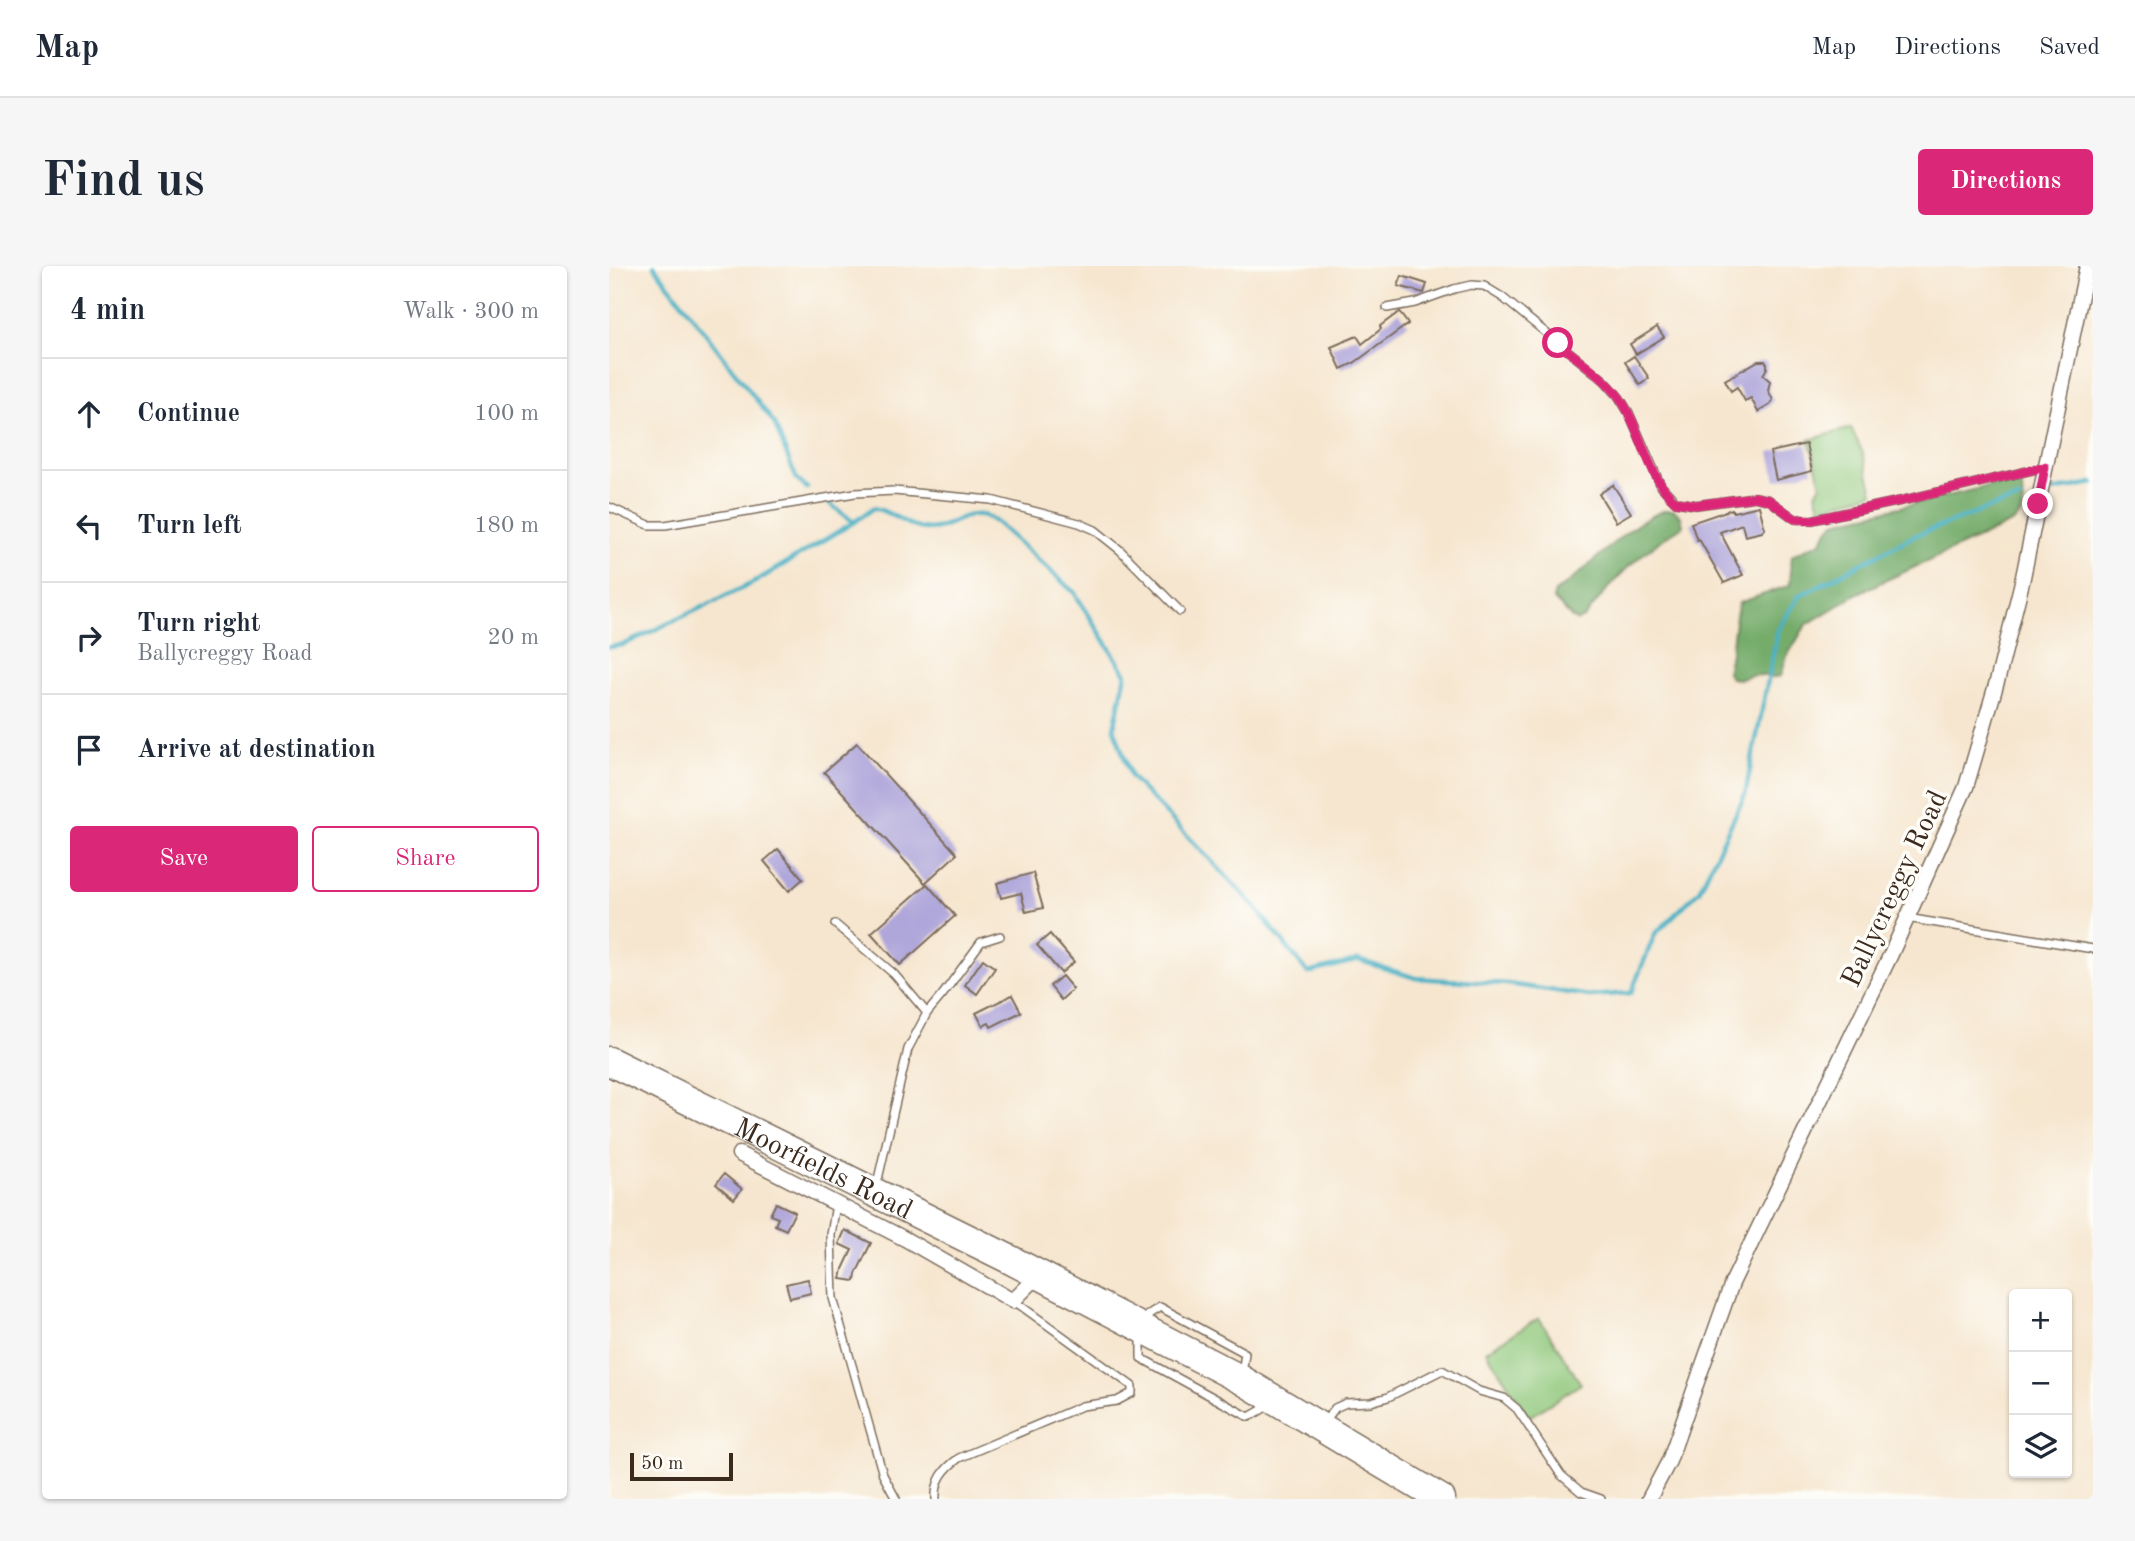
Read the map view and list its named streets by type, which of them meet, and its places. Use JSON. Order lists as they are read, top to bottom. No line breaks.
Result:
{"streets":{"highway":["Moorfields Road"],"street":["Ballycreggy Road"]},"scale_bar":"50 m","page":{"header":"Map","nav":["Map","Directions","Saved"],"buttons":["Directions",["Save","Share"]],"title":"Find us","heading":["4 min","Walk · 300 m"],"list":[["Continue","100 m"],["Turn left","180 m"],["Turn right","Ballycreggy Road","20 m"],"Arrive at destination"],"map_buttons":["+","−"],"scale":"50 m"}}
